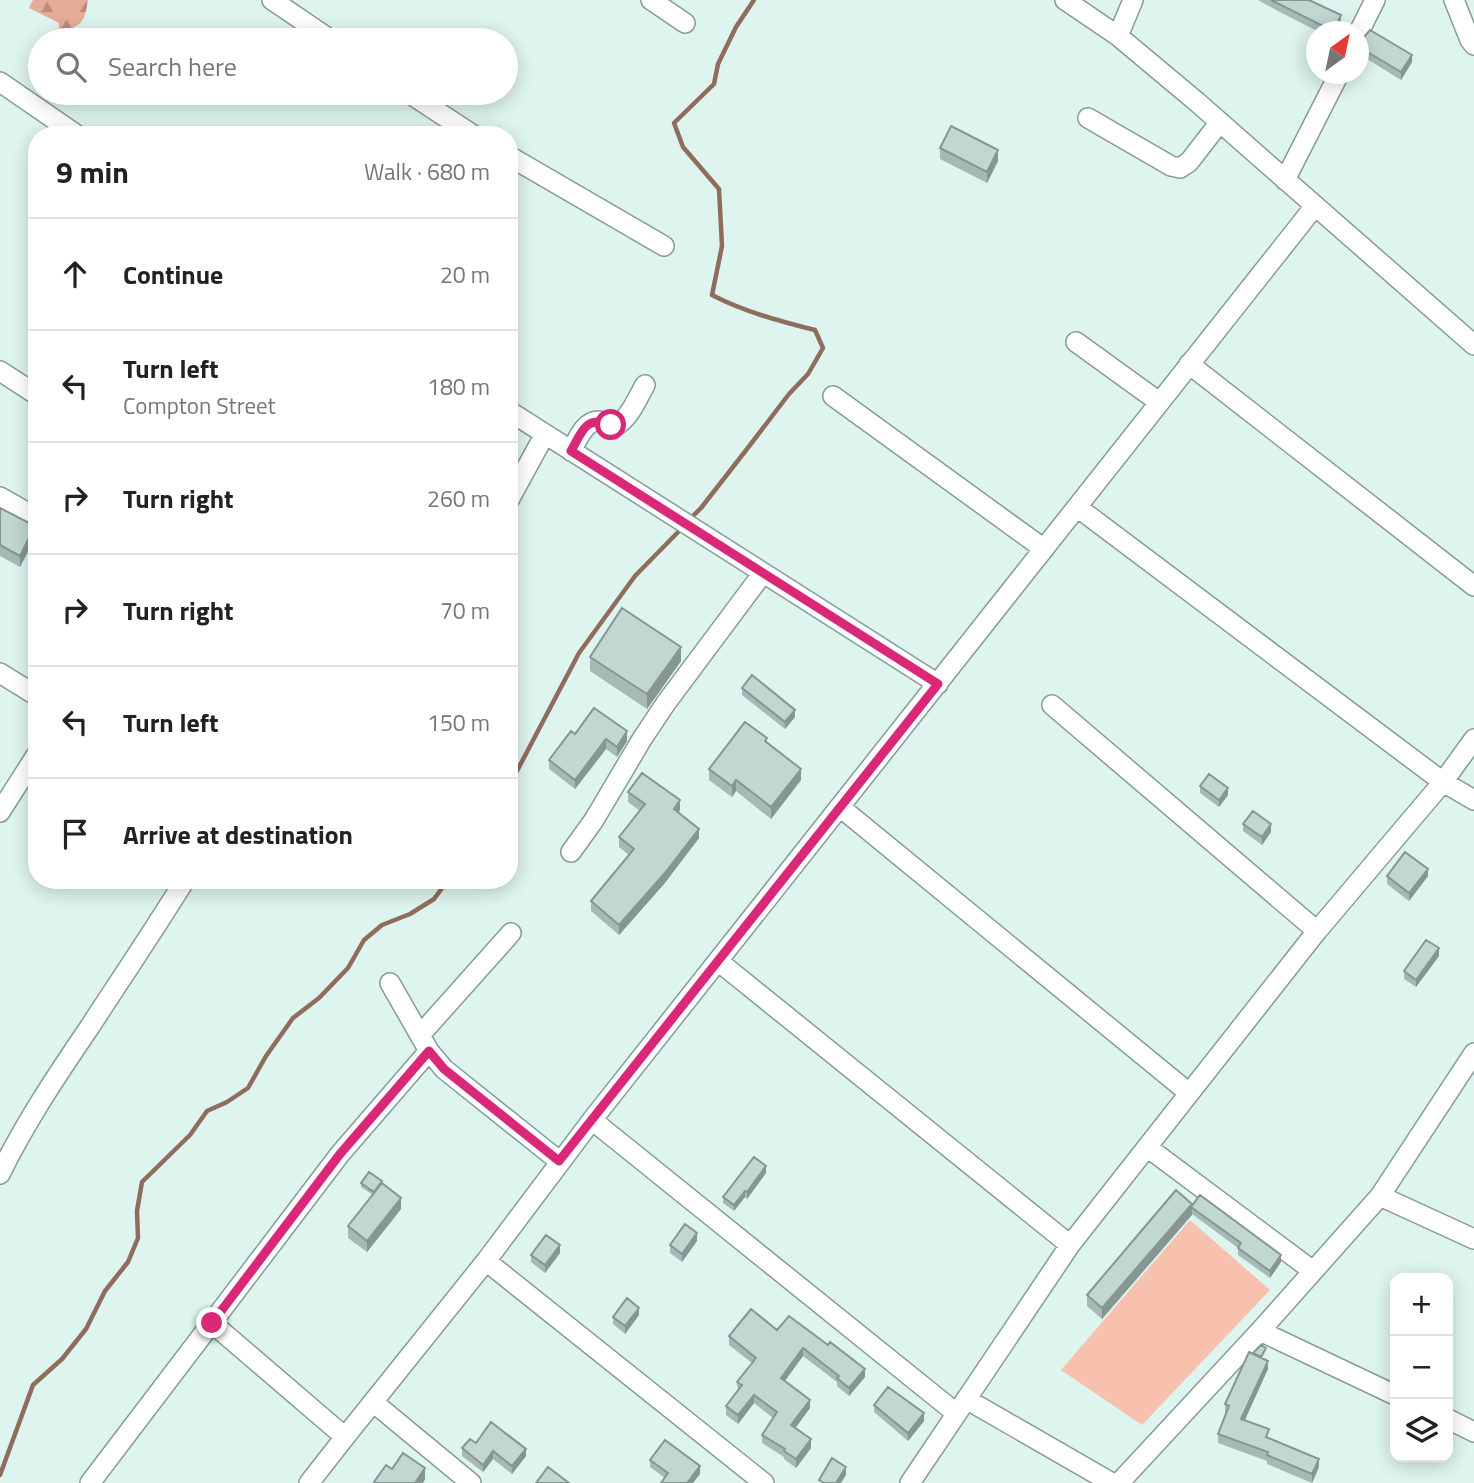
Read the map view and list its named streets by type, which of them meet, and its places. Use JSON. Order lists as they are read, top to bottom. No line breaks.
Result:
{"north":"top right","page":{"search":"Search here","heading":["9 min","Walk · 680 m"],"list":[["Continue","20 m"],["Turn left","Compton Street","180 m"],["Turn right","260 m"],["Turn right","70 m"],["Turn left","150 m"],"Arrive at destination"],"map_buttons":["+","−"]}}
